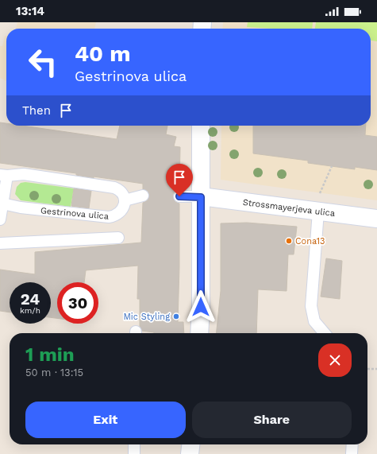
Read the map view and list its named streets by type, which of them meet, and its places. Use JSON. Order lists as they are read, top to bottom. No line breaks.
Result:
{"streets":{"street":["Strossmayerjeva ulica"],"lane":["Gestrinova ulica"]},"places":["Cona13","Mic Styling"],"page":{"status":"13:14","turn":["40 m","Gestrinova ulica"],"then":"Then","speed":"24 km/h","limit":"30","heading":["1 min","50 m · 13:15"],"buttons":["Exit","Share"]}}
